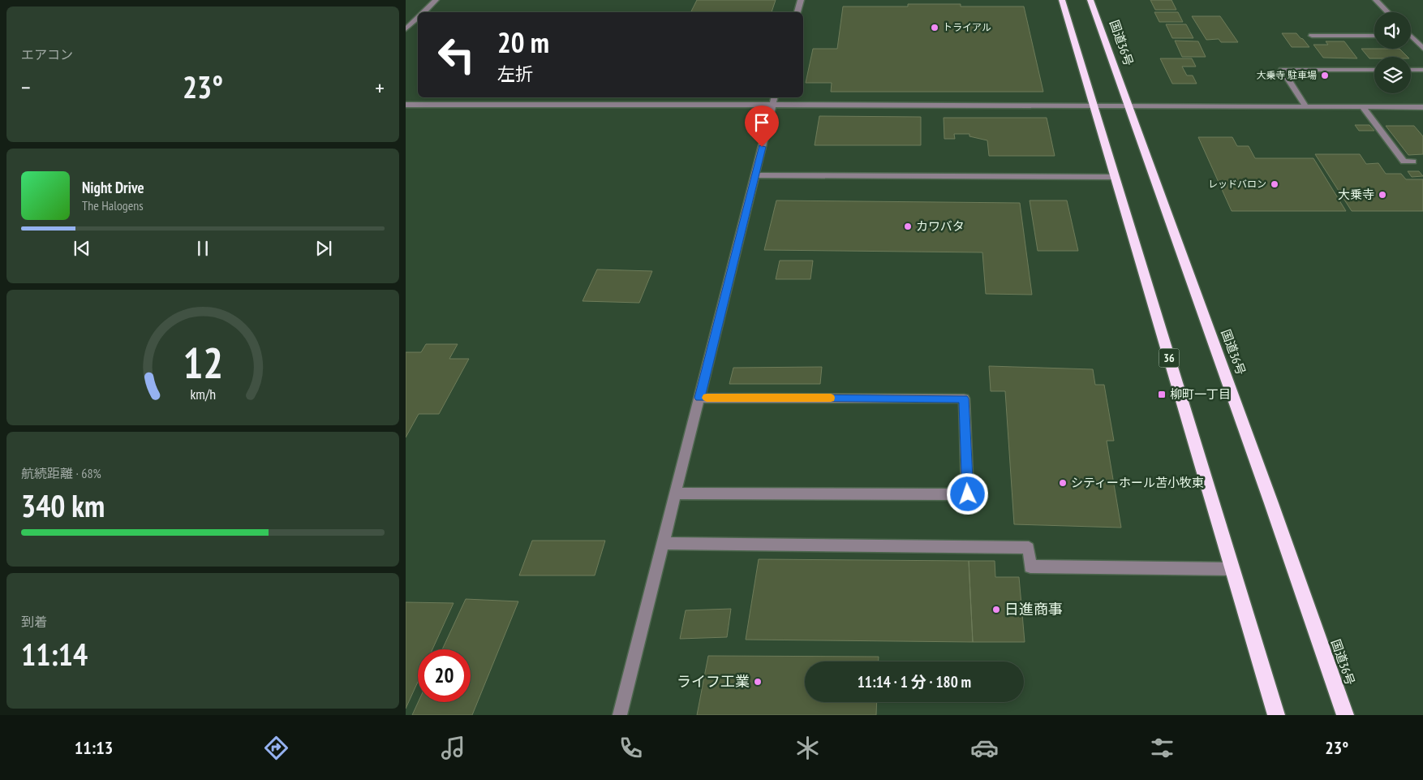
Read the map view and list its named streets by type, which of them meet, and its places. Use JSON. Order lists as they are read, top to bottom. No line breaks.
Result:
{"streets":{"highway":["国道36号","36"]},"places":{"other":["トライアル","大乗寺 駐車場","レッドバロン","大乗寺","カワバタ","シティーホール苫小牧東","日進商事","ライフ工業"],"transit":["柳町一丁目"]},"page":{"tile":["エアコン",["航続距離 · 68%","340 km"],["到着","11:14"]],"turn":["20 m","左折"],"heat":["−","23°","+"],"song":["Night Drive","The Halogens"],"limit":"20","trip":"11:14 · 1 分 · 180 m","tabs":["11:13","23°"],"gauge":["12","km/h"]}}
